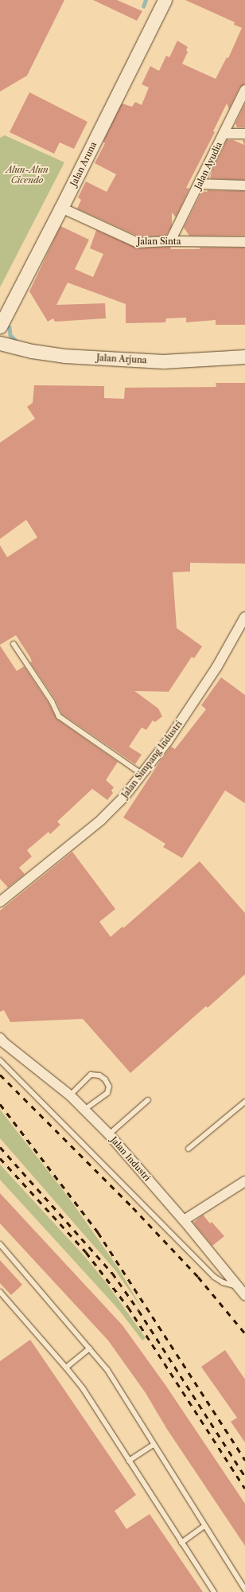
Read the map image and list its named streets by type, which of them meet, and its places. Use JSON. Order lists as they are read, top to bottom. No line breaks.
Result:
{"streets":{"street":["Jalan Aruna","Jalan Ayudia","Jalan Sinta","Jalan Arjuna","Jalan Simpang Industri","Jalan Industri"]},"crossings":[["Jalan Aruna","Jalan Sinta"],["Jalan Ayudia","Jalan Sinta"]],"parks":["Alun-Alun Cicendo"]}
